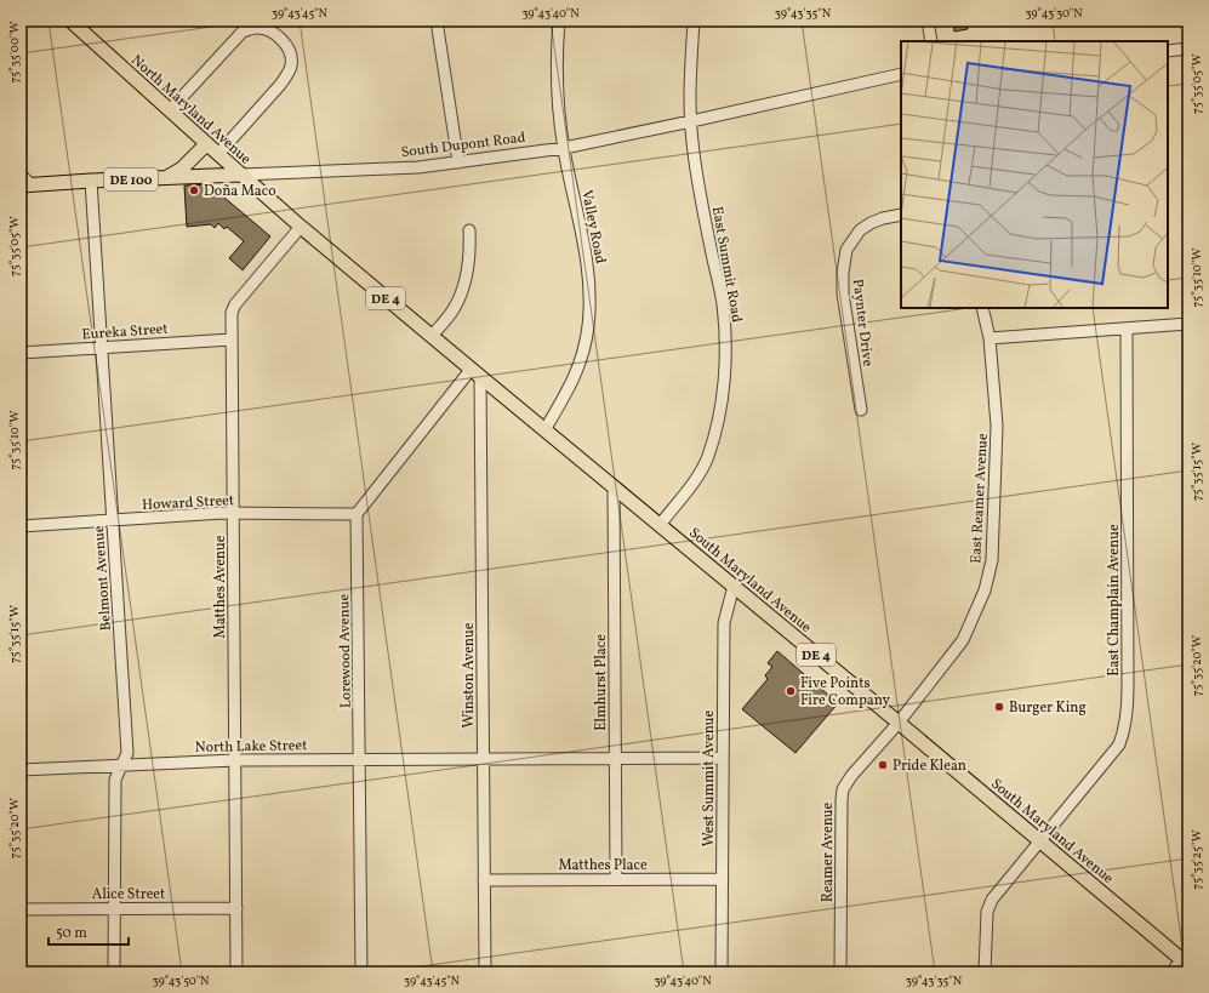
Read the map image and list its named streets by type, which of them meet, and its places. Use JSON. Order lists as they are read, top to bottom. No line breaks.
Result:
{"streets":{"main road":["North Maryland Avenue","South Dupont Road","DE 100","DE 4","South Maryland Avenue"],"street":["Valley Road","East Summit Road","Paynter Drive","Eureka Street","East Reamer Avenue","Howard Street","Belmont Avenue","Matthes Avenue","East Champlain Avenue","Lorewood Avenue","Winston Avenue","Elmhurst Place","North Lake Street","West Summit Avenue","Reamer Avenue","Matthes Place","Alice Street"]},"crossings":[["North Maryland Avenue","South Dupont Road"],["North Maryland Avenue","South Maryland Avenue"],["North Maryland Avenue","Matthes Avenue"],["North Maryland Avenue","Winston Avenue"],["South Dupont Road","Valley Road"],["South Dupont Road","East Summit Road"],["South Dupont Road","Belmont Avenue"],["Valley Road","South Maryland Avenue"],["East Summit Road","South Maryland Avenue"],["Eureka Street","Belmont Avenue"],["Eureka Street","Matthes Avenue"],["East Reamer Avenue","South Maryland Avenue"],["East Reamer Avenue","Reamer Avenue"],["Howard Street","Belmont Avenue"],["Howard Street","Matthes Avenue"],["Howard Street","Lorewood Avenue"],["Belmont Avenue","North Lake Street"],["Belmont Avenue","Alice Street"],["South Maryland Avenue","East Champlain Avenue"],["South Maryland Avenue","Winston Avenue"],["South Maryland Avenue","Elmhurst Place"],["South Maryland Avenue","West Summit Avenue"],["South Maryland Avenue","Reamer Avenue"],["Matthes Avenue","North Lake Street"],["Matthes Avenue","Alice Street"],["Lorewood Avenue","North Lake Street"],["Winston Avenue","North Lake Street"],["Winston Avenue","Matthes Place"],["Elmhurst Place","North Lake Street"],["Elmhurst Place","Matthes Place"],["North Lake Street","West Summit Avenue"],["West Summit Avenue","Matthes Place"]],"places":["Doña Maco","Five Points Fire Company","Burger King","Pride Klean"],"scale_bar":"50 m","coordinates":["39°43'45\"N","39°43'40\"N","39°43'35\"N","39°43'30\"N","75°35'00\"W","75°35'05\"W","75°35'10\"W","75°35'15\"W","75°35'20\"W","75°35'25\"W","39°43'50\"N"]}
